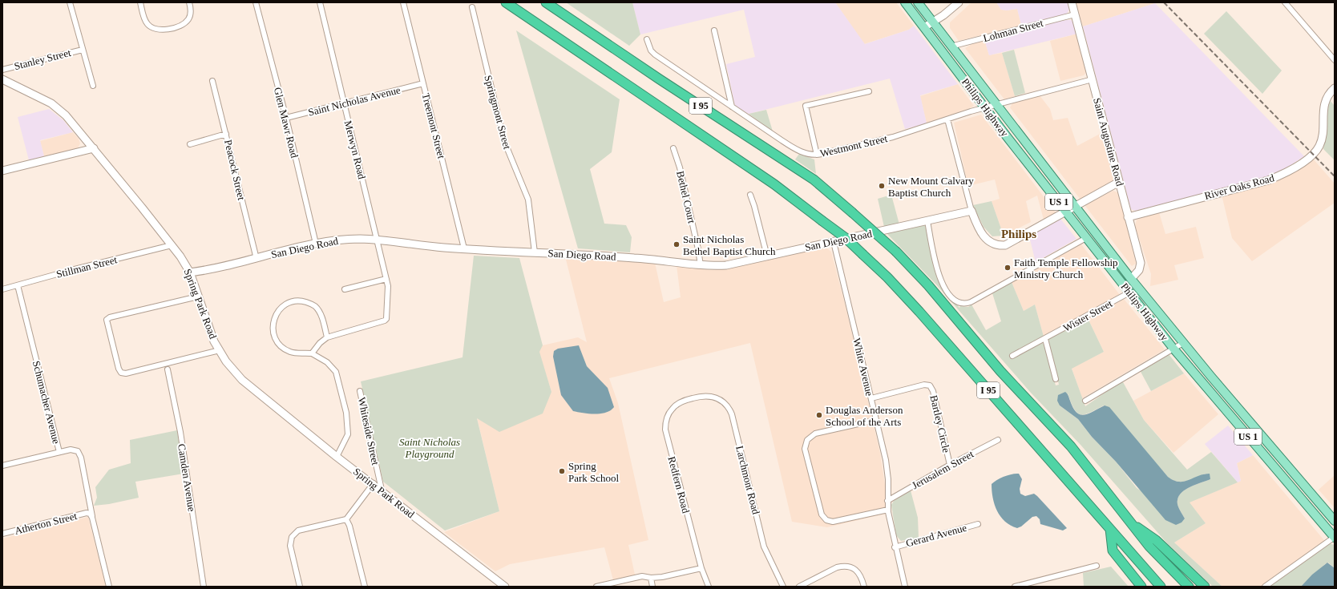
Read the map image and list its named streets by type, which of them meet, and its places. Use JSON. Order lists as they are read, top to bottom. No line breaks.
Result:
{"streets":{"highway":["I 95"],"main road":["Philips Highway","US 1"],"street":["Lohman Street","Stanley Street","Saint Nicholas Avenue","Springmont Street","Glen Mawr Road","Treemont Street","Saint Augustine Road","Westmont Street","Merwyn Road","Peacock Street","River Oaks Road","Bethel Court","San Diego Road","Stillman Street","Spring Park Road","Wister Street","White Avenue","Schumacher Avenue","Bartley Circle","Whiteside Street","Jerusalem Street","Camden Avenue","Larchmont Road","Redfern Road","Atherton Street","Gerard Avenue"]},"crossings":[["Lohman Street","Philips Highway"],["Lohman Street","Saint Augustine Road"],["Saint Nicholas Avenue","Glen Mawr Road"],["Saint Nicholas Avenue","Treemont Street"],["Saint Nicholas Avenue","Merwyn Road"],["Philips Highway","Saint Augustine Road"],["Philips Highway","Westmont Street"],["Philips Highway","Wister Street"],["Springmont Street","San Diego Road"],["Glen Mawr Road","San Diego Road"],["Treemont Street","San Diego Road"],["Saint Augustine Road","Westmont Street"],["Saint Augustine Road","River Oaks Road"],["Merwyn Road","San Diego Road"],["Peacock Street","San Diego Road"],["Bethel Court","San Diego Road"],["San Diego Road","Spring Park Road"],["San Diego Road","White Avenue"],["Stillman Street","Spring Park Road"],["Stillman Street","Schumacher Avenue"],["Spring Park Road","Whiteside Street"],["White Avenue","Bartley Circle"],["White Avenue","Jerusalem Street"],["White Avenue","Gerard Avenue"],["Schumacher Avenue","Atherton Street"],["Bartley Circle","Jerusalem Street"],["Larchmont Road","Redfern Road"]],"districts":["Philips"],"parks":["Saint Nicholas Playground"],"places":["New Mount Calvary Baptist Church","Saint Nicholas Bethel Baptist Church","Faith Temple Fellowship Ministry Church","Douglas Anderson School of the Arts","Spring Park School"]}
